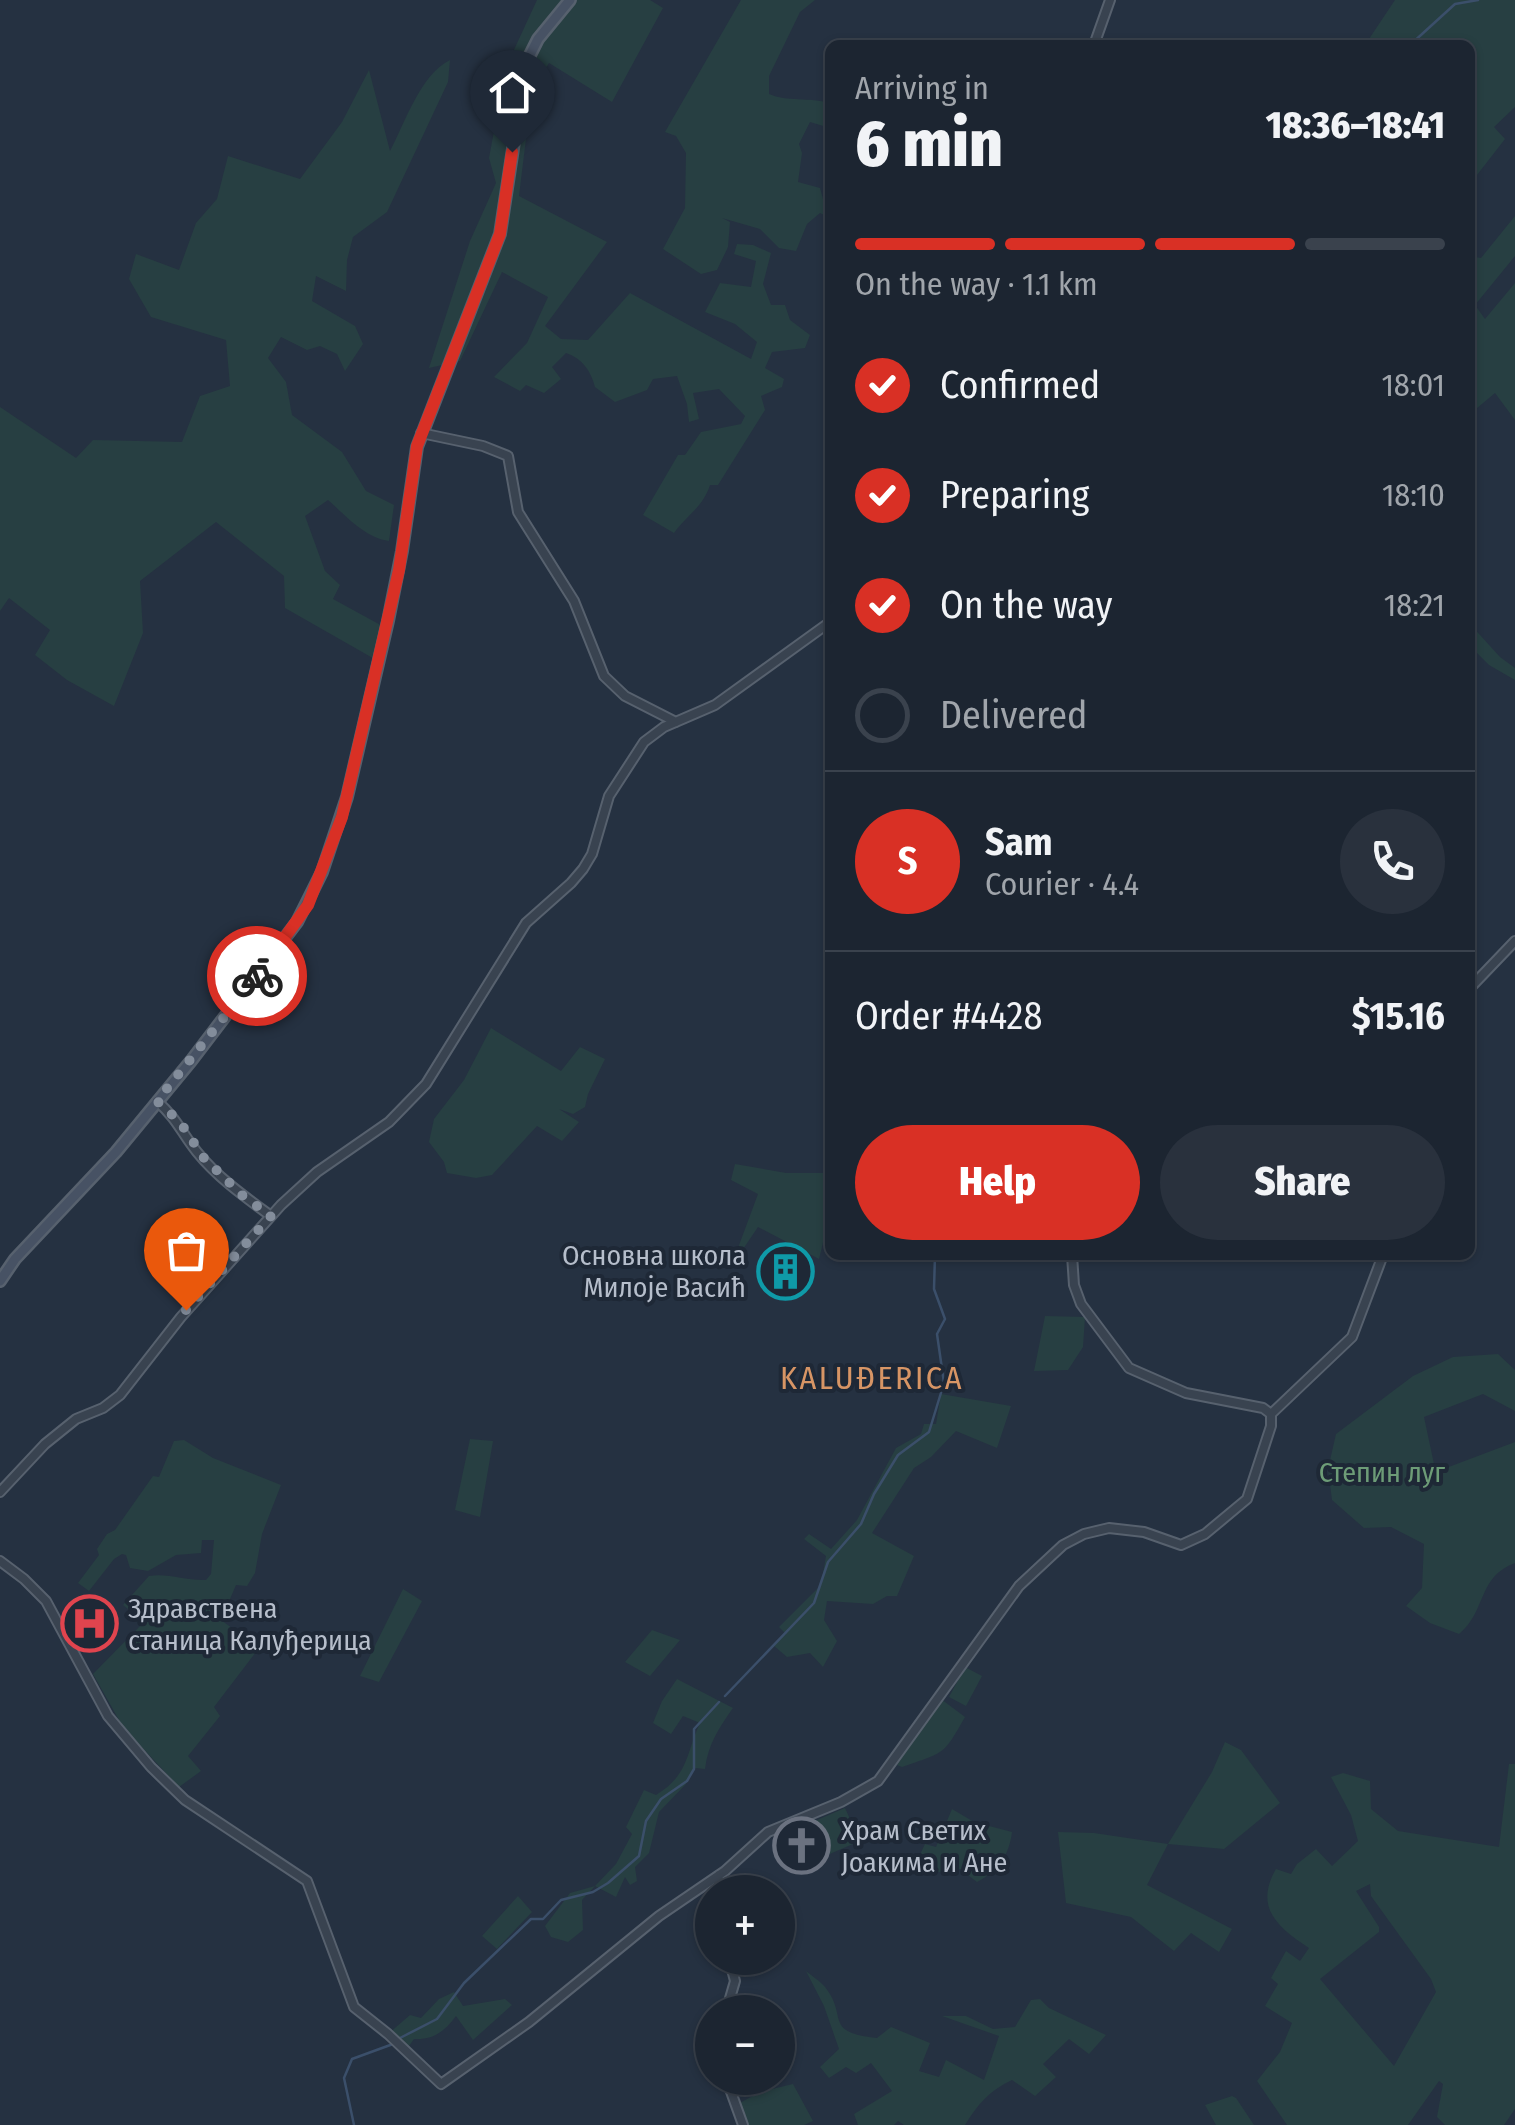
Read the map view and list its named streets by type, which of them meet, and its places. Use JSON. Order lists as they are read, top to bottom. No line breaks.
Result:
{"districts":["KALUĐERICA"],"parks":["Степин луг"],"places":{"building":["Основна школа Милоје Васић"],"hospital":["Здравствена станица Калуђерица"],"church":["Храм Светих Јоакима и Ане"]},"page":{"heading":["6 min","Arriving in","18:36–18:41"],"panel":["Sam","Courier · 4.4","Order #4428","$15.16"],"bar":"On the way · 1.1 km","list":[["Confirmed","18:01"],["Preparing","18:10"],["On the way","18:21"],"Delivered"],"round":"S","buttons":["Help","Share"],"map_buttons":["+","−"]}}
